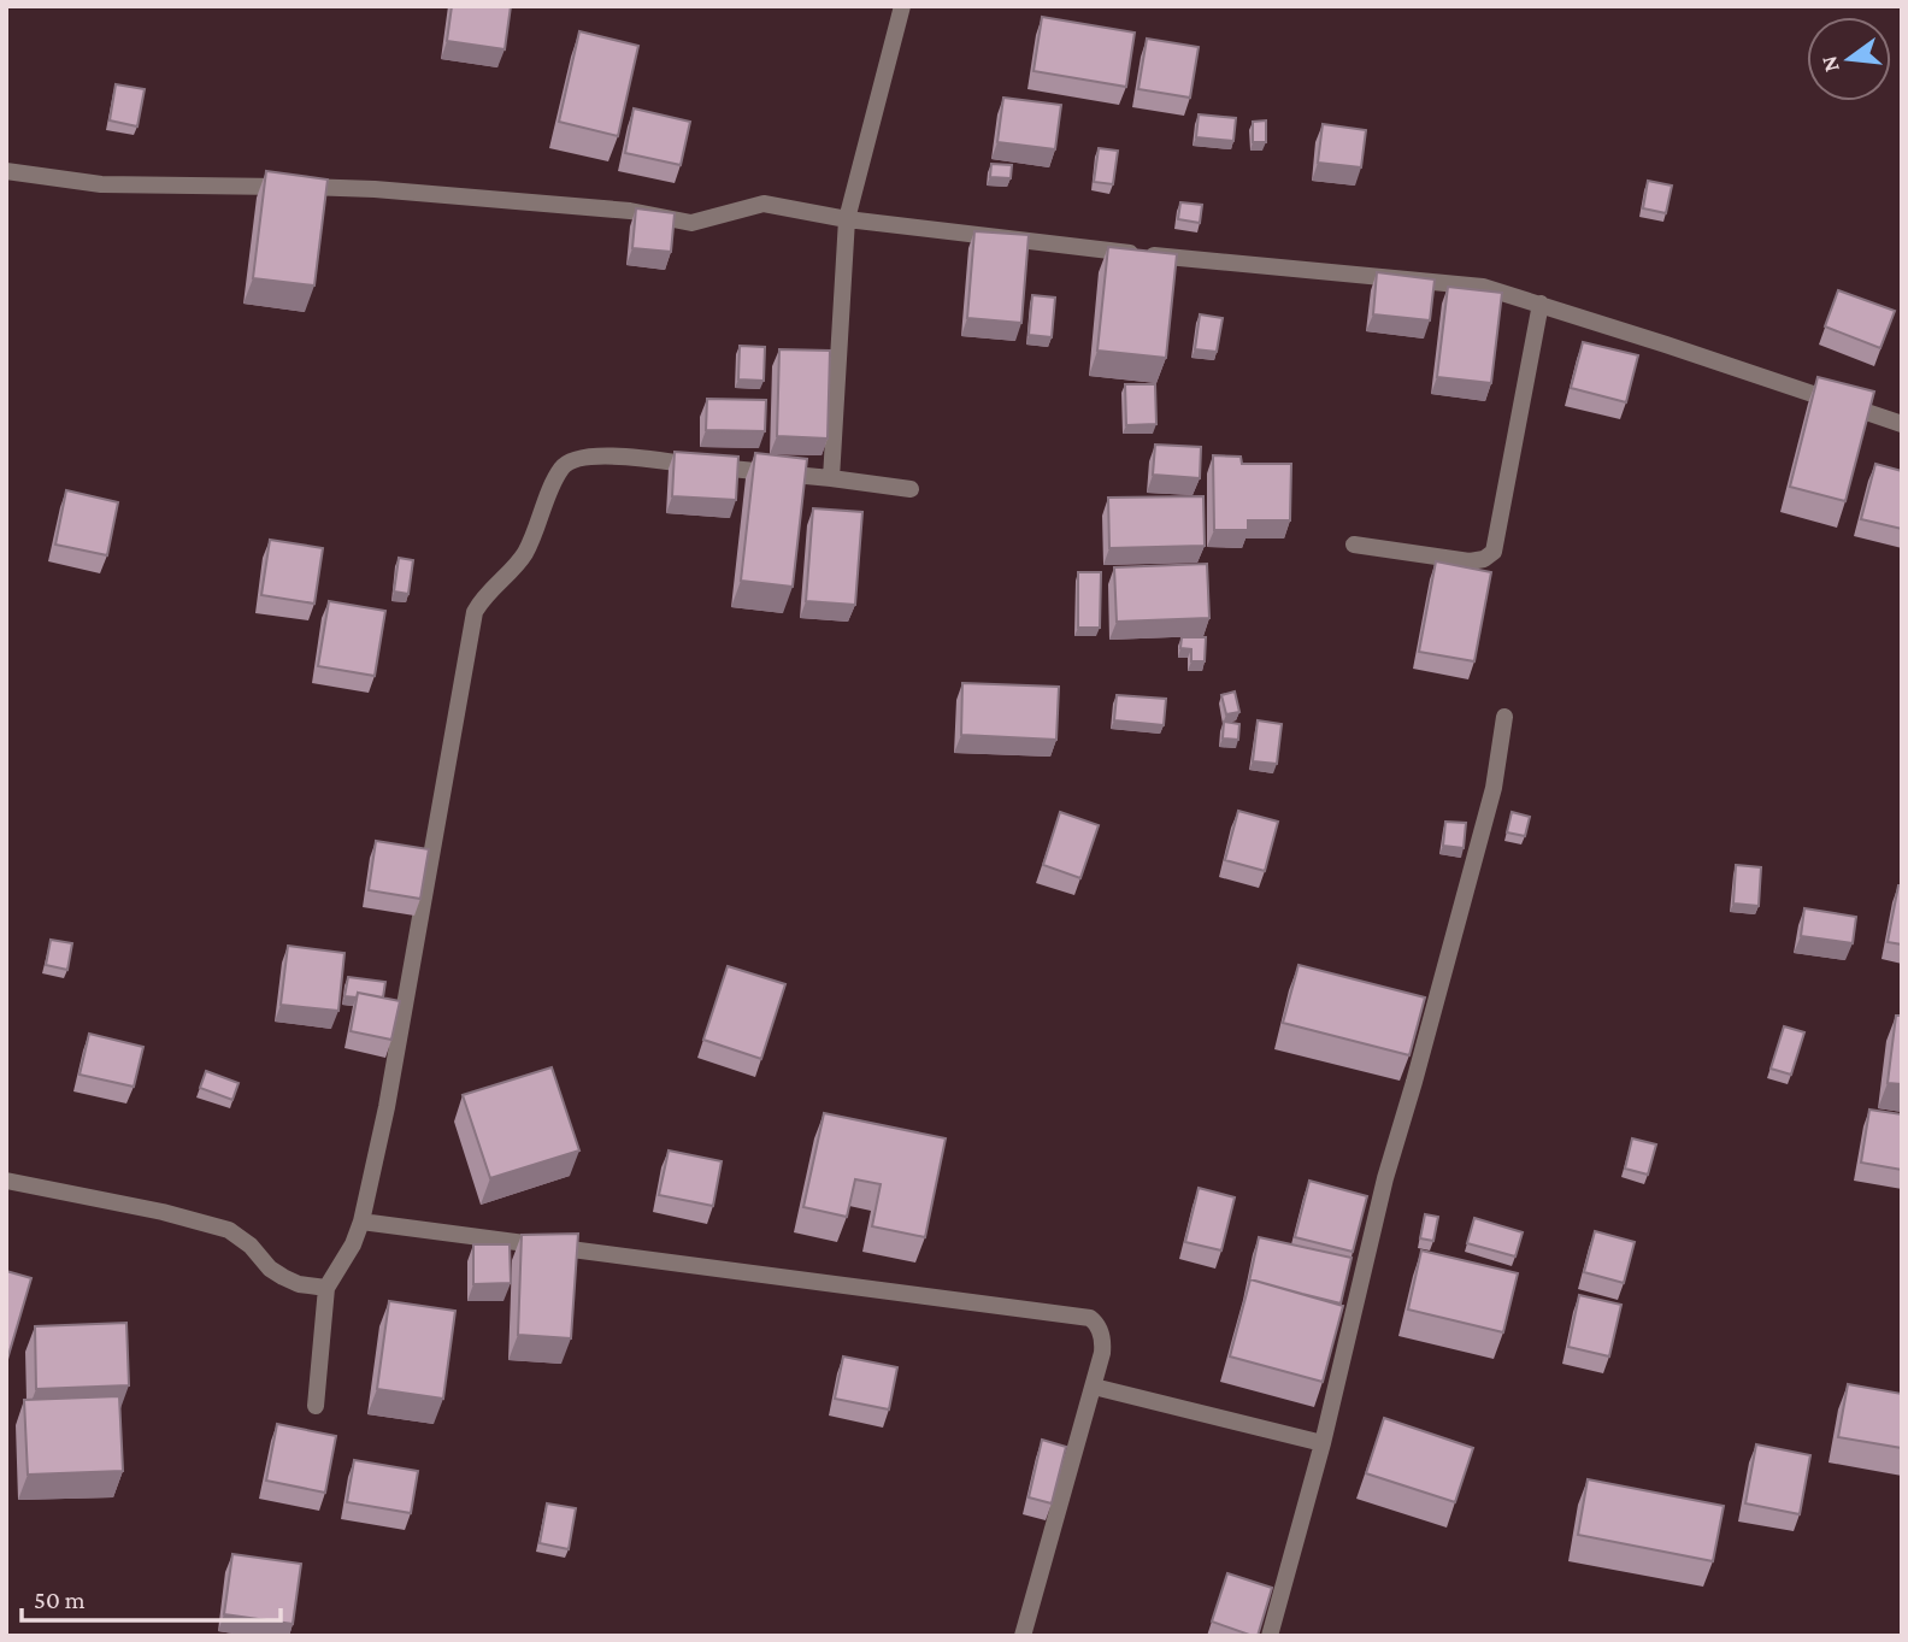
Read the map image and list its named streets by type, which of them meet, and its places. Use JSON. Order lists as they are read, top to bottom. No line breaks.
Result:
{"scale_bar":"50 m","north":"left"}
